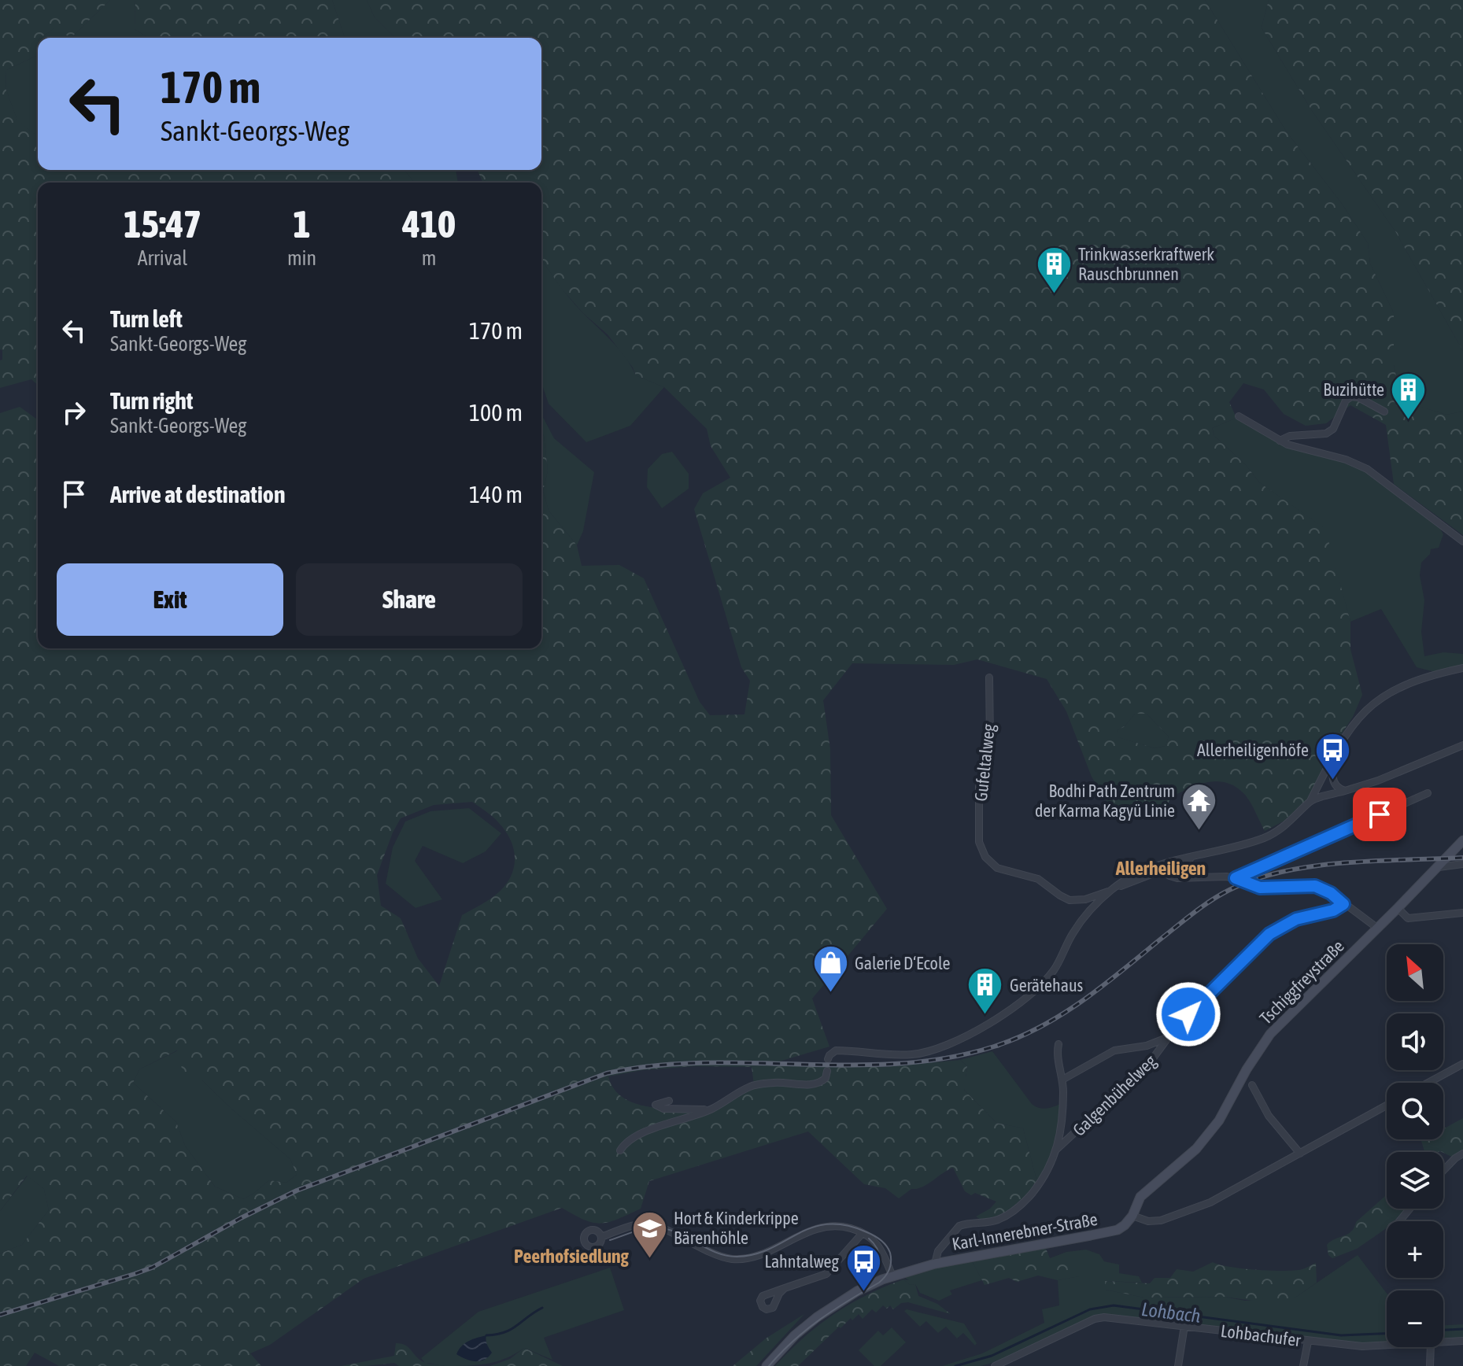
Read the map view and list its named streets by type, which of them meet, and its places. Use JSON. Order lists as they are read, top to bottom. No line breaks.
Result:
{"streets":{"street":["Gufeltalweg","Tschiggfreystraße","Galgenbühelweg","Karl-Innerebner-Straße","Lohbachufer"]},"crossings":[["Tschiggfreystraße","Karl-Innerebner-Straße"]],"districts":["Allerheiligen","Peerhofsiedlung"],"water":["Lohbach"],"places":{"building":["Trinkwasserkraftwerk Rauschbrunnen","Buzihütte","Gerätehaus"],"bus stop":["Allerheiligenhöfe","Lahntalweg"],"temple":["Bodhi Path Zentrum der Karma Kagyü Linie"],"shop":["Galerie D‘Ecole"],"school or university":["Hort & Kinderkrippe Bärenhöhle"]},"north":"top left","page":{"turn":["170 m","Sankt-Georgs-Weg"],"eta":["15:47","Arrival","1","min","410","m"],"list":[{"name":"Turn left","note":"Sankt-Georgs-Weg","value":"170 m"},{"name":"Turn right","note":"Sankt-Georgs-Weg","value":"100 m"},{"name":"Arrive at destination","value":"140 m"}],"buttons":["Exit","Share"],"map_buttons":["+","−"]}}
